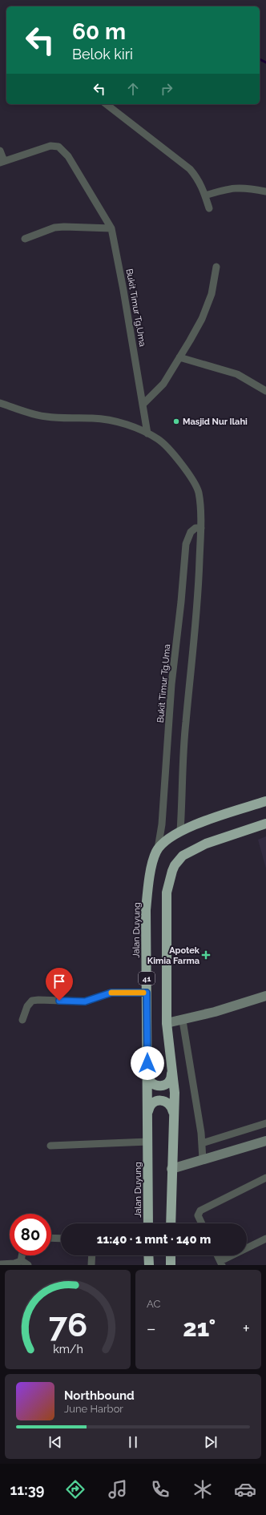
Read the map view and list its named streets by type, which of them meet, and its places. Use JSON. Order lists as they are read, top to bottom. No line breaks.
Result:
{"streets":{"highway":["Jalan Duyung","41"],"street":["Bukit Timur Tg.Uma"]},"crossings":[["Bukit Timur Tg.Uma","Jalan Duyung"]],"places":{"other":["Masjid Nur Ilahi"],"health":["Apotek Kimia Farma"]},"page":{"turn":["60 m","Belok kiri"],"limit":"80","trip":"11:40 · 1 mnt · 140 m","tile":"AC","heat":["−","21°","+"],"song":["Northbound","June Harbor"],"tabs":"11:39","gauge":["76","km/h"]}}
